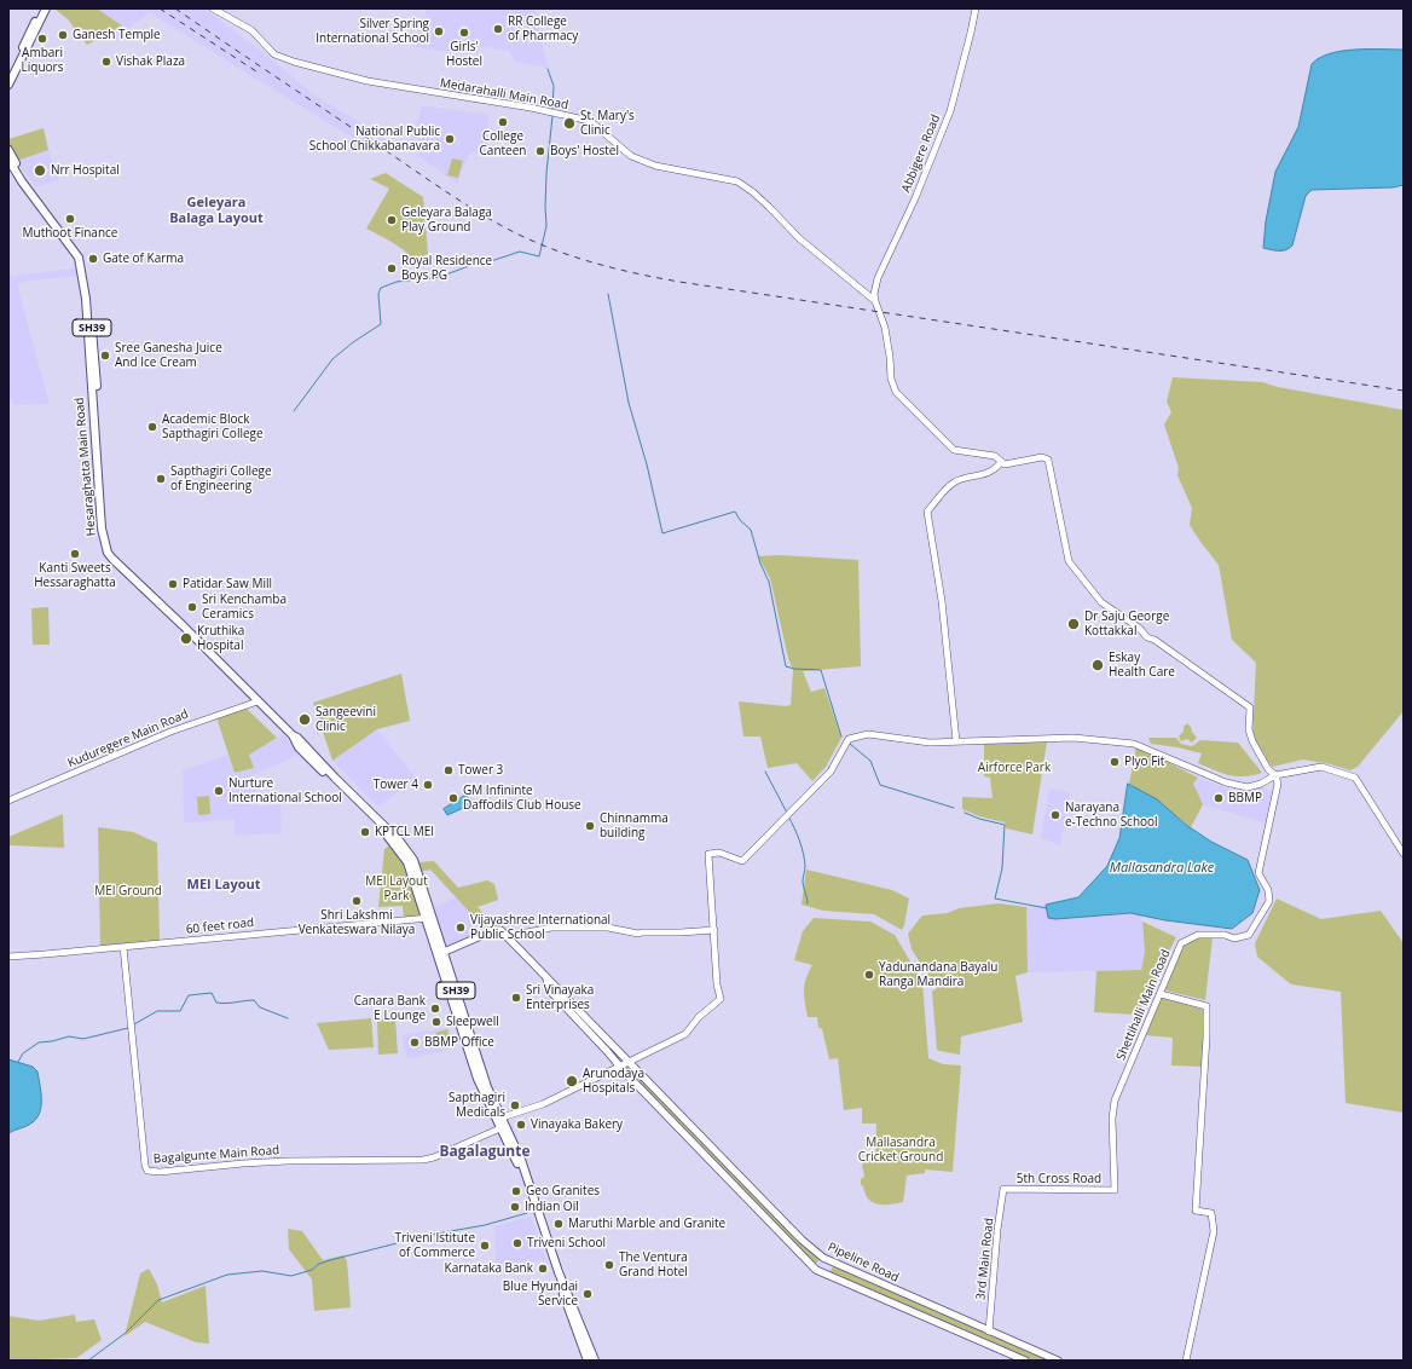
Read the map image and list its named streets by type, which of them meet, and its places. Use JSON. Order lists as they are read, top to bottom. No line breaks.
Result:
{"streets":{"main road":["SH39","Hesaraghatta Main Road","Pipeline Road"],"street":["Medarahalli Main Road","Abbigere Road","Kuduregere Main Road","60 feet road","Shettihalli Main Road","Bagalgunte Main Road","5th Cross Road","3rd Main Road"]},"crossings":[["Medarahalli Main Road","Abbigere Road"],["60 feet road","Bagalgunte Main Road"],["Shettihalli Main Road","5th Cross Road"],["5th Cross Road","3rd Main Road"],["3rd Main Road","Pipeline Road"]],"districts":["Geleyara Balaga Layout","MEI Layout","Bagalagunte"],"water":["Mallasandra Lake"],"parks":["Airforce Park","MEI Layout Park","MEI Ground","Mallasandra Cricket Ground"],"places":["RR College of Pharmacy","Silver Spring International School","Girls' Hostel","Ganesh Temple","Ambari Liquors","Vishak Plaza","College Canteen","St. Mary's Clinic","National Public School Chikkabanavara","Boys' Hostel","Nrr Hospital","Muthoot Finance","Geleyara Balaga Play Ground","Gate of Karma","Royal Residence Boys PG","Sree Ganesha Juice And Ice Cream","Academic Block Sapthagiri College","Sapthagiri College of Engineering","Kanti Sweets Hessaraghatta","Patidar Saw Mill","Sri Kenchamba Ceramics","Dr Saju George Kottakkal","Kruthika Hospital","Eskay Health Care","Sangeevini Clinic","Plyo Fit","Tower 3","Tower 4","Nurture International School","GM Infininte Daffodils Club House","BBMP","Narayana e-Techno School","Chinnamma building","KPTCL MEI","Shri Lakshmi Venkateswara Nilaya","Vijayashree International Public School","Yadunandana Bayalu Ranga Mandira","Sri Vinayaka Enterprises","Canara Bank E Lounge","Sleepwell","BBMP Office","Arunodaya Hospitals","Sapthagiri Medicals","Vinayaka Bakery","Geo Granites","Indian Oil","Maruthi Marble and Granite","Triveni School","Triveni Istitute of Commerce","The Ventura Grand Hotel","Karnataka Bank","Blue Hyundai Service"]}
